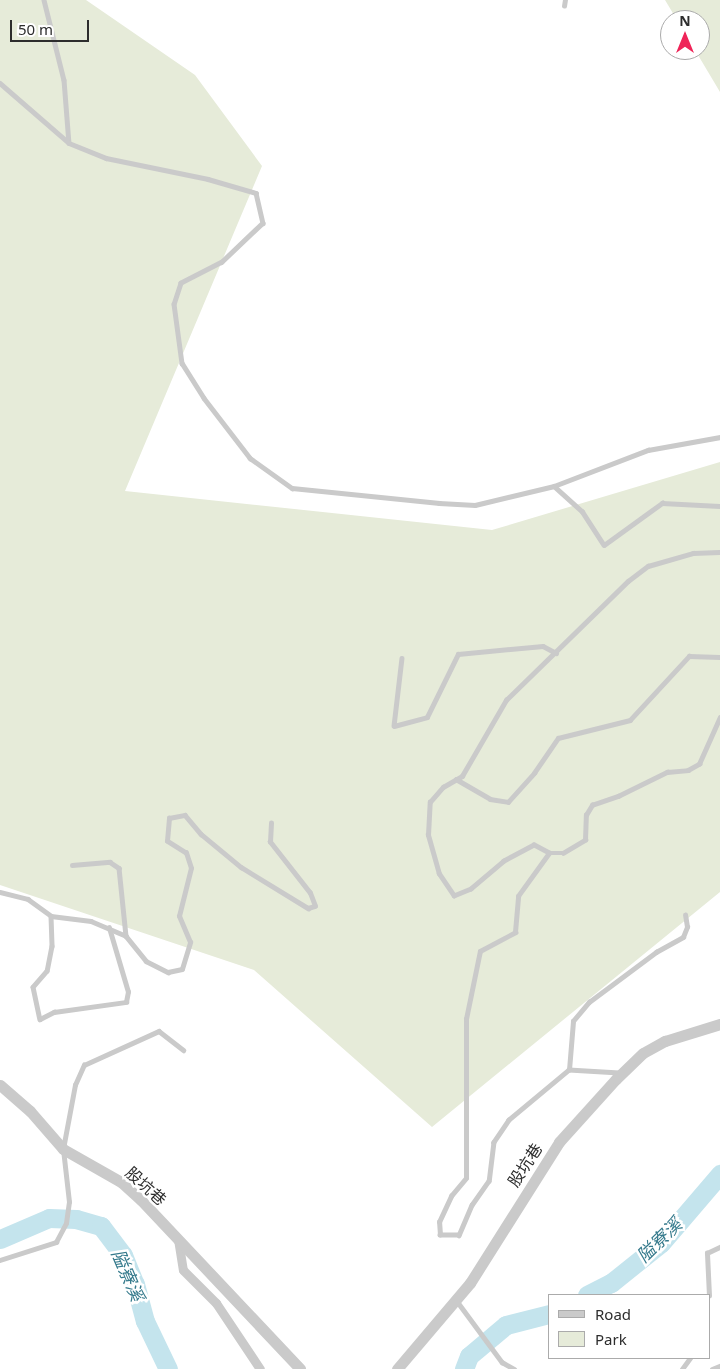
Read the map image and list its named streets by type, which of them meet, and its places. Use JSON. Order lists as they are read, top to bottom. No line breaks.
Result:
{"streets":{"street":["股坑巷"]},"water":["隘寮溪"],"legend":["Road","Park"],"scale_bar":"50 m","north":"top"}
